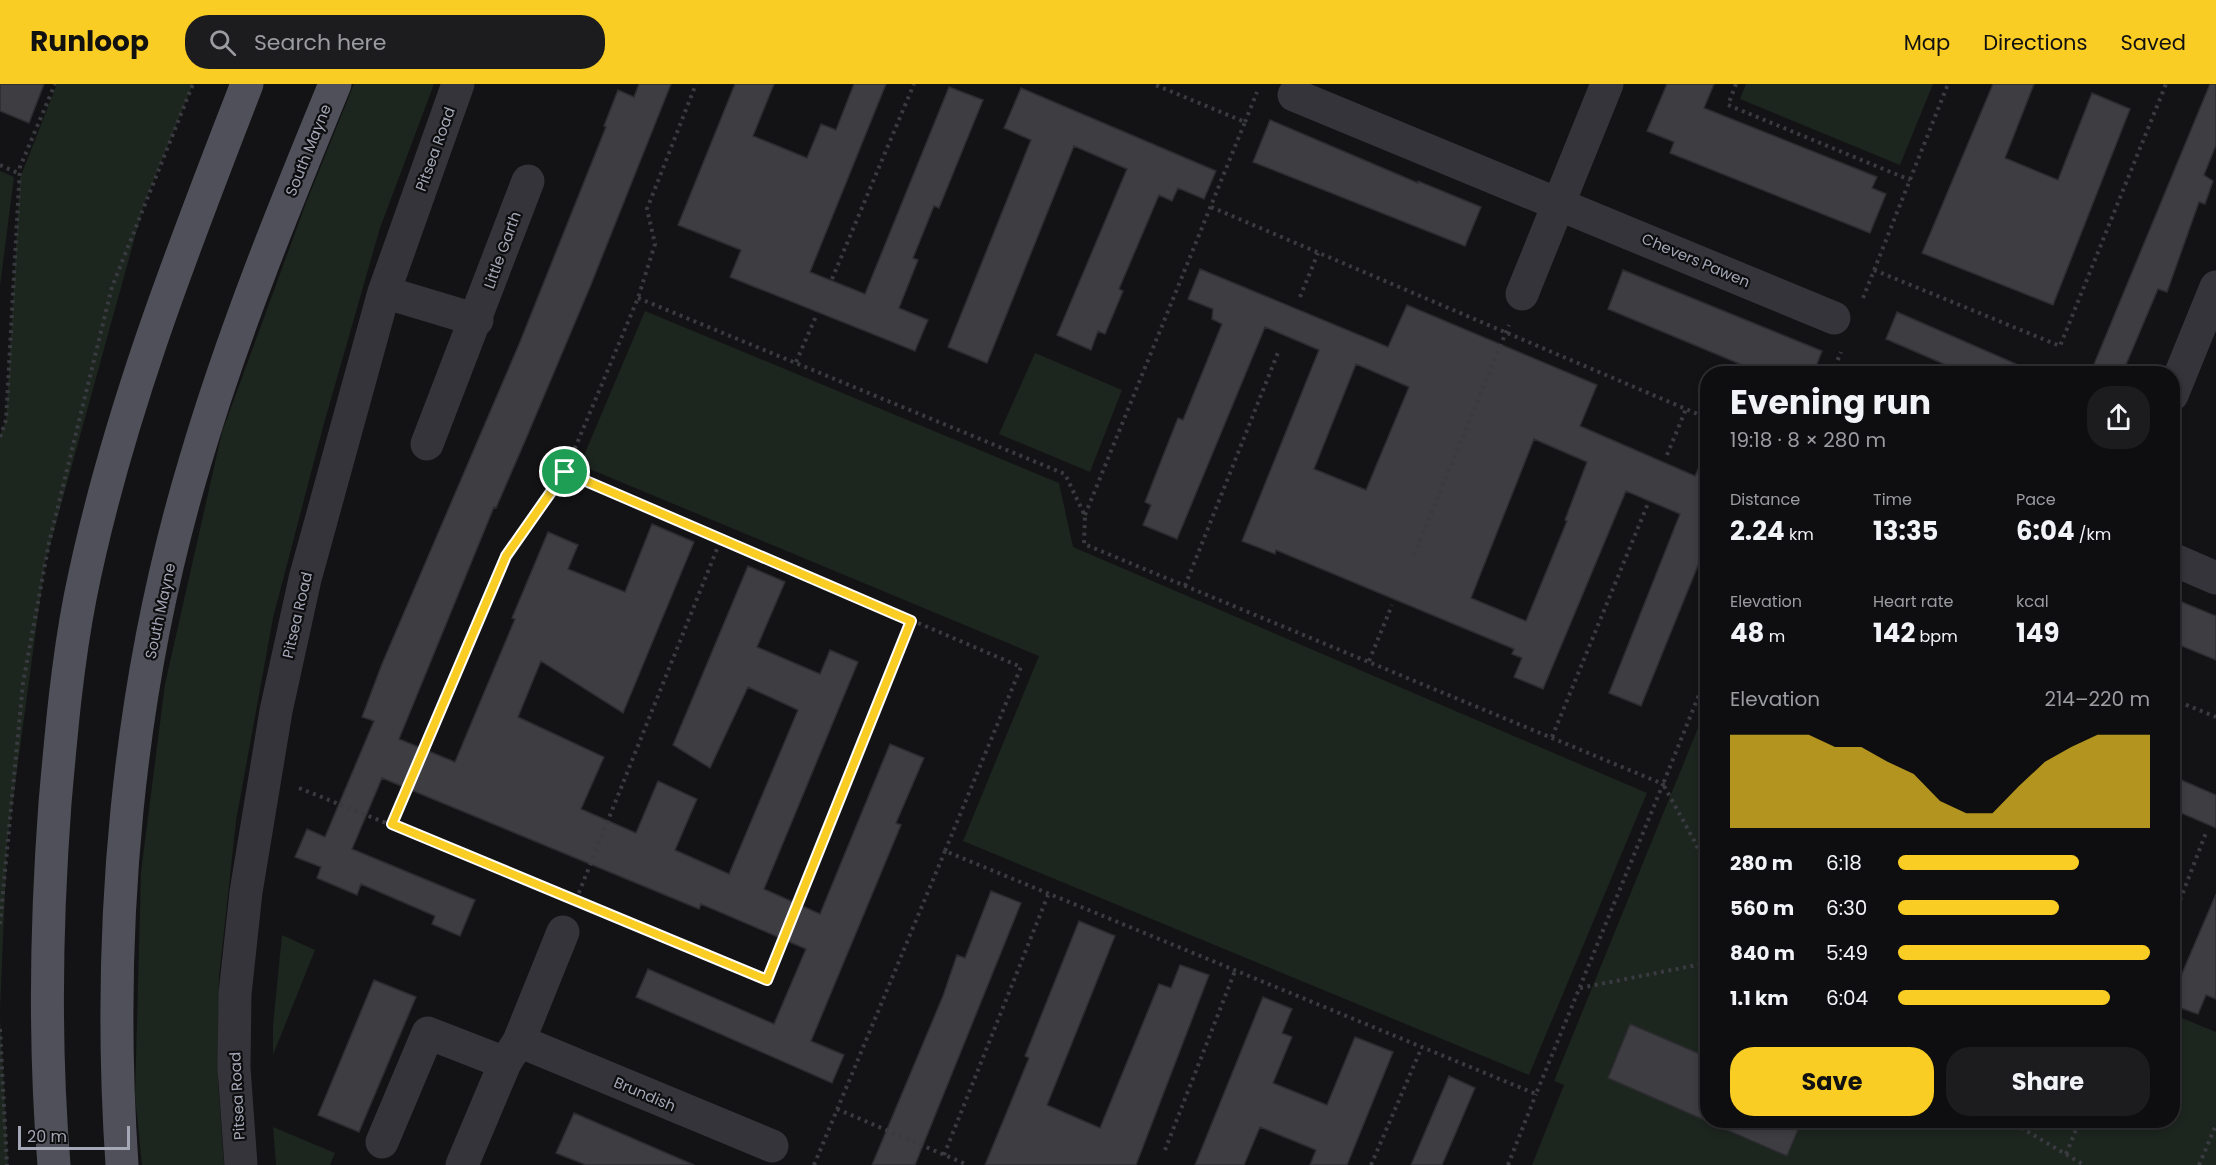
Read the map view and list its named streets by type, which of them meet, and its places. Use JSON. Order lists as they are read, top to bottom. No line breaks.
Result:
{"streets":{"main road":["South Mayne"],"street":["Pitsea Road","Little Garth","Chevers Pawen","Brundish"]},"scale_bar":"20 m","page":{"header":"Runloop","search":"Search here","nav":["Map","Directions","Saved"],"heading":["Evening run","19:18 · 8 × 280 m"],"stats":[["Distance","2.24 km"],["Time","13:35"],["Pace","6:04 /km"],["Elevation","48 m"],["Heart rate","142 bpm"],["kcal","149"]],"chart":["Elevation","214–220 m"],"list":[{"name":"280 m","note":"6:18"},{"name":"560 m","note":"6:30"},{"name":"840 m","note":"5:49"},{"name":"1.1 km","note":"6:04"}],"buttons":["Save","Share"],"scale":"20 m"}}
